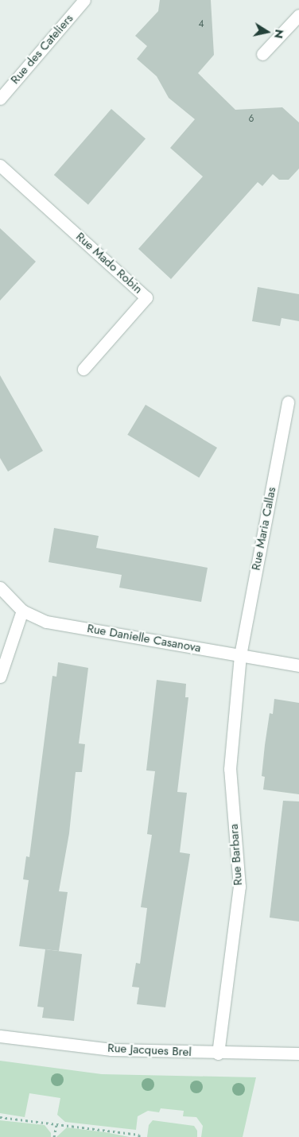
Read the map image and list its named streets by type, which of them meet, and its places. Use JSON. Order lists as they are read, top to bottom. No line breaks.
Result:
{"streets":{"street":["Rue des Cateliers","Rue Mado Robin","Rue Maria Callas","Rue Danielle Casanova","Rue Barbara","Rue Jacques Brel"]},"crossings":[["Rue Maria Callas","Rue Danielle Casanova"],["Rue Maria Callas","Rue Barbara"],["Rue Danielle Casanova","Rue Barbara"],["Rue Barbara","Rue Jacques Brel"]],"house_numbers":["4","6"],"north":"right"}
